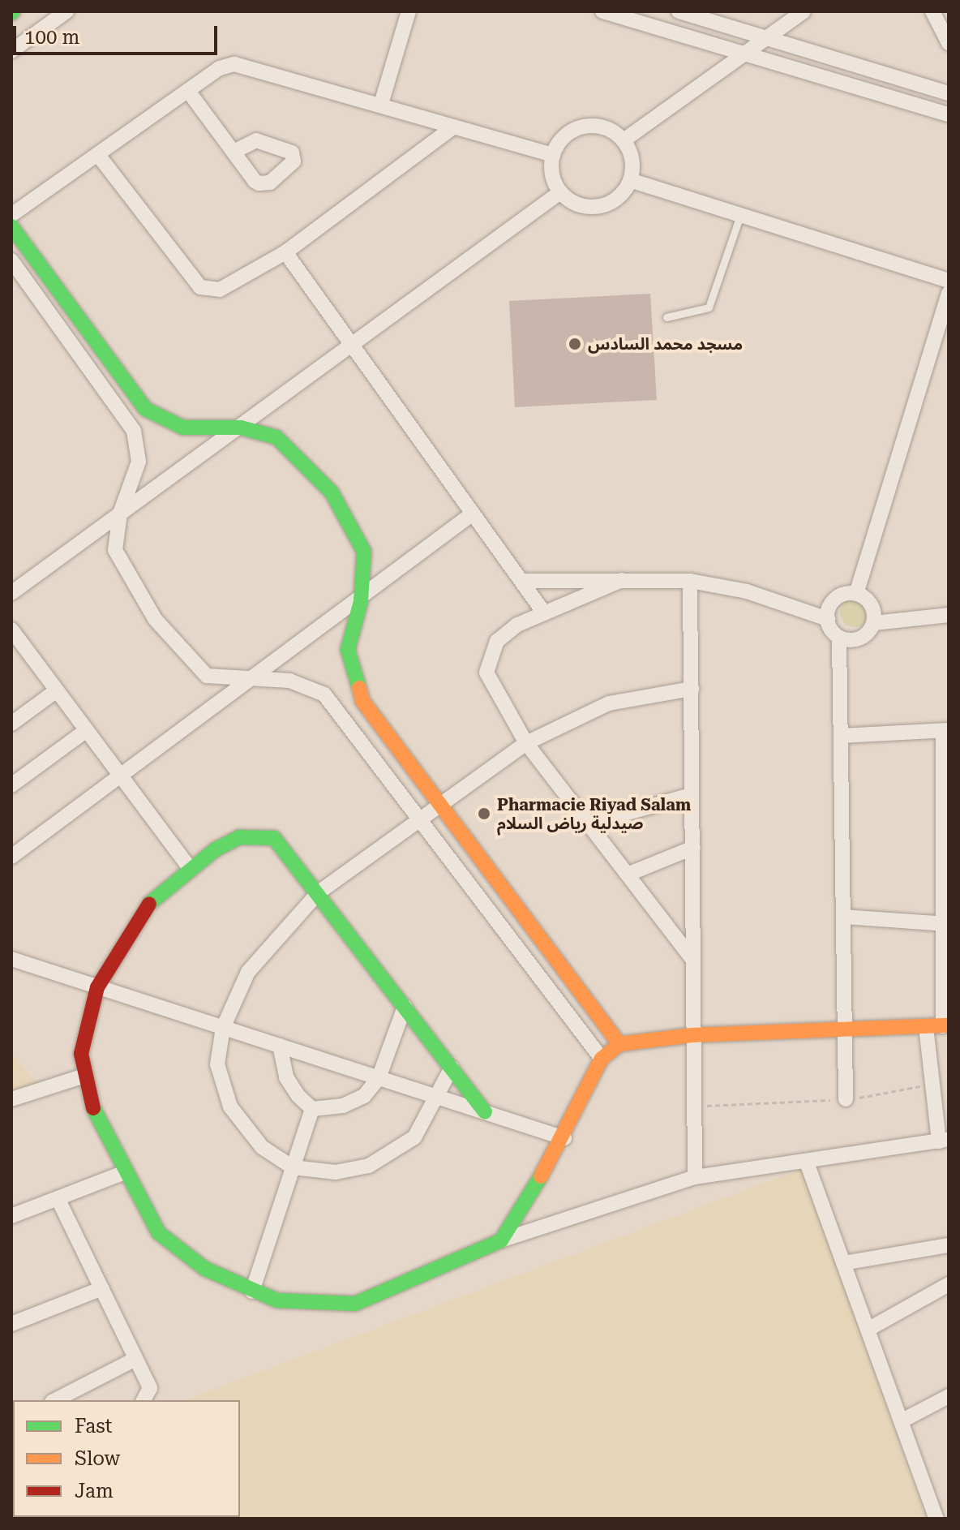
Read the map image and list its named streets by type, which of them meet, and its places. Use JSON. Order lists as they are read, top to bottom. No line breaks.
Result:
{"places":["مسجد محمد السادس","Pharmacie Riyad Salam صيدلية رياض السلام"],"legend":["Fast","Slow","Jam"],"scale_bar":"100 m"}
